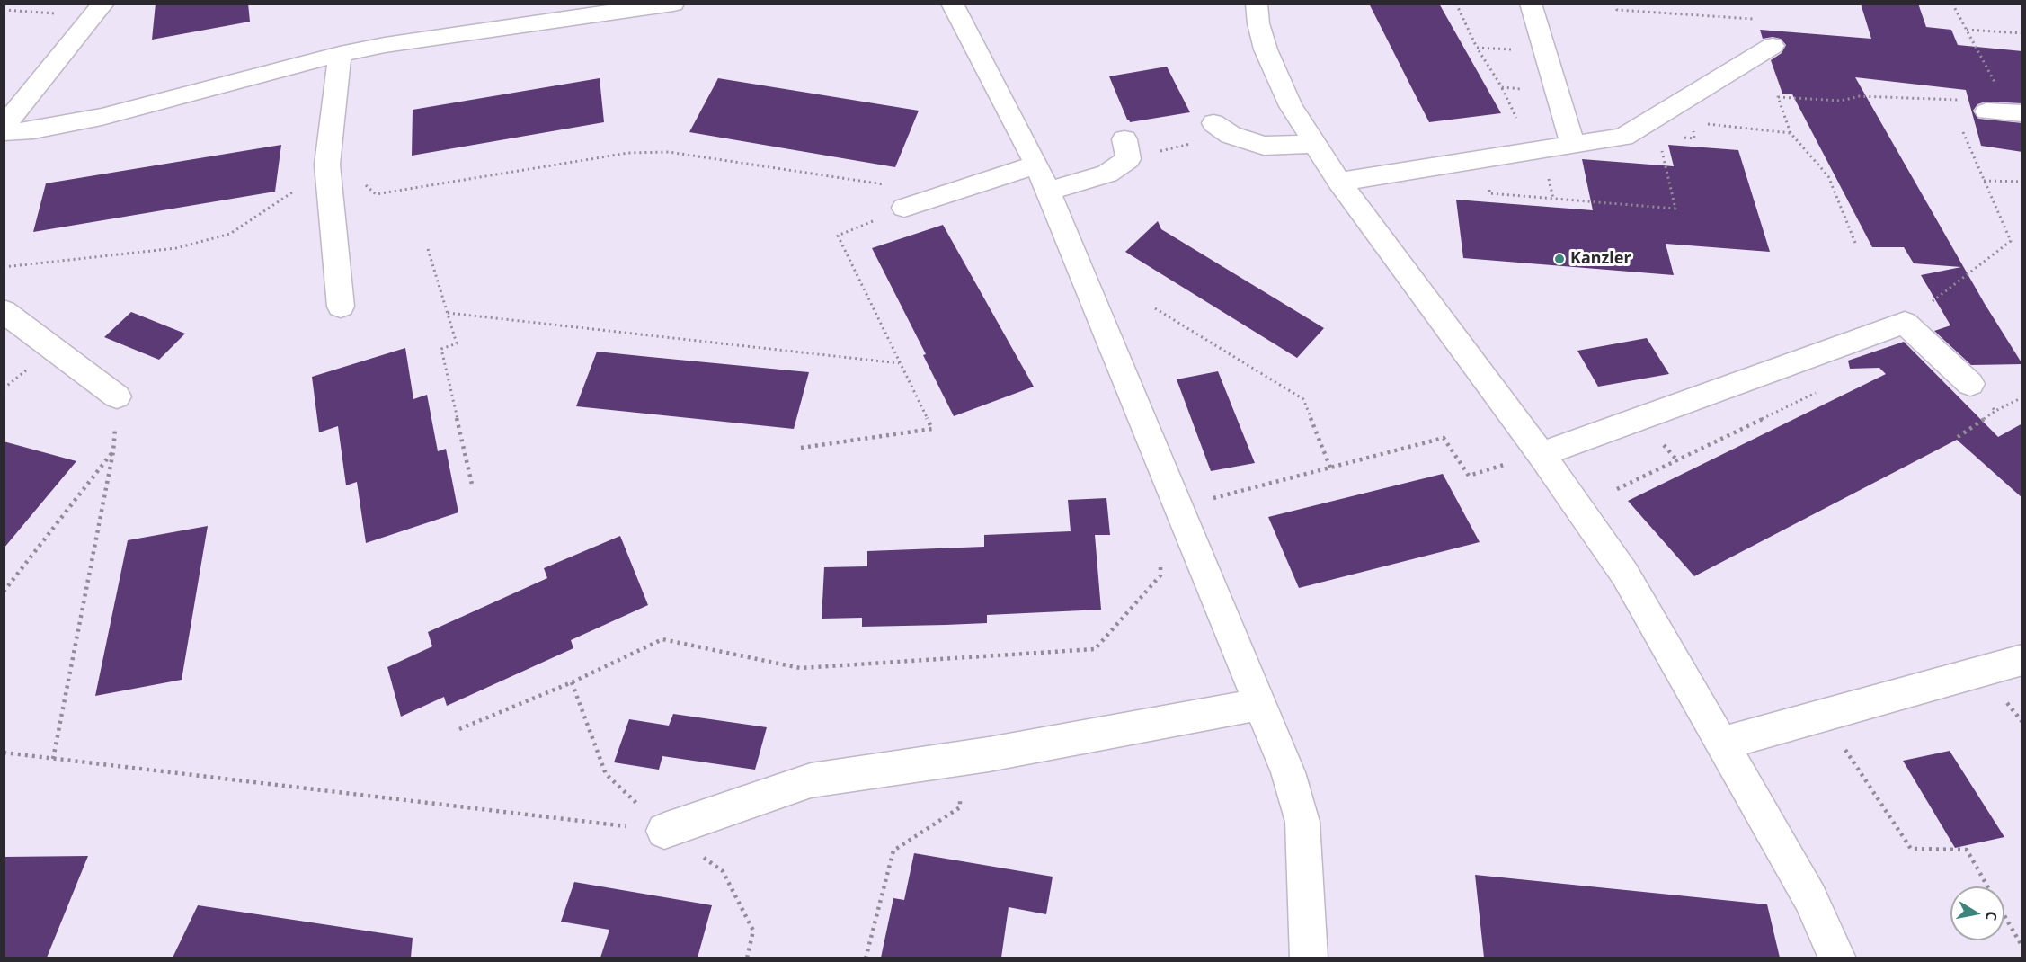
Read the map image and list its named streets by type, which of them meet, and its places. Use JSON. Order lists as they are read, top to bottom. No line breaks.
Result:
{"places":["Kanzler"],"north":"right"}
